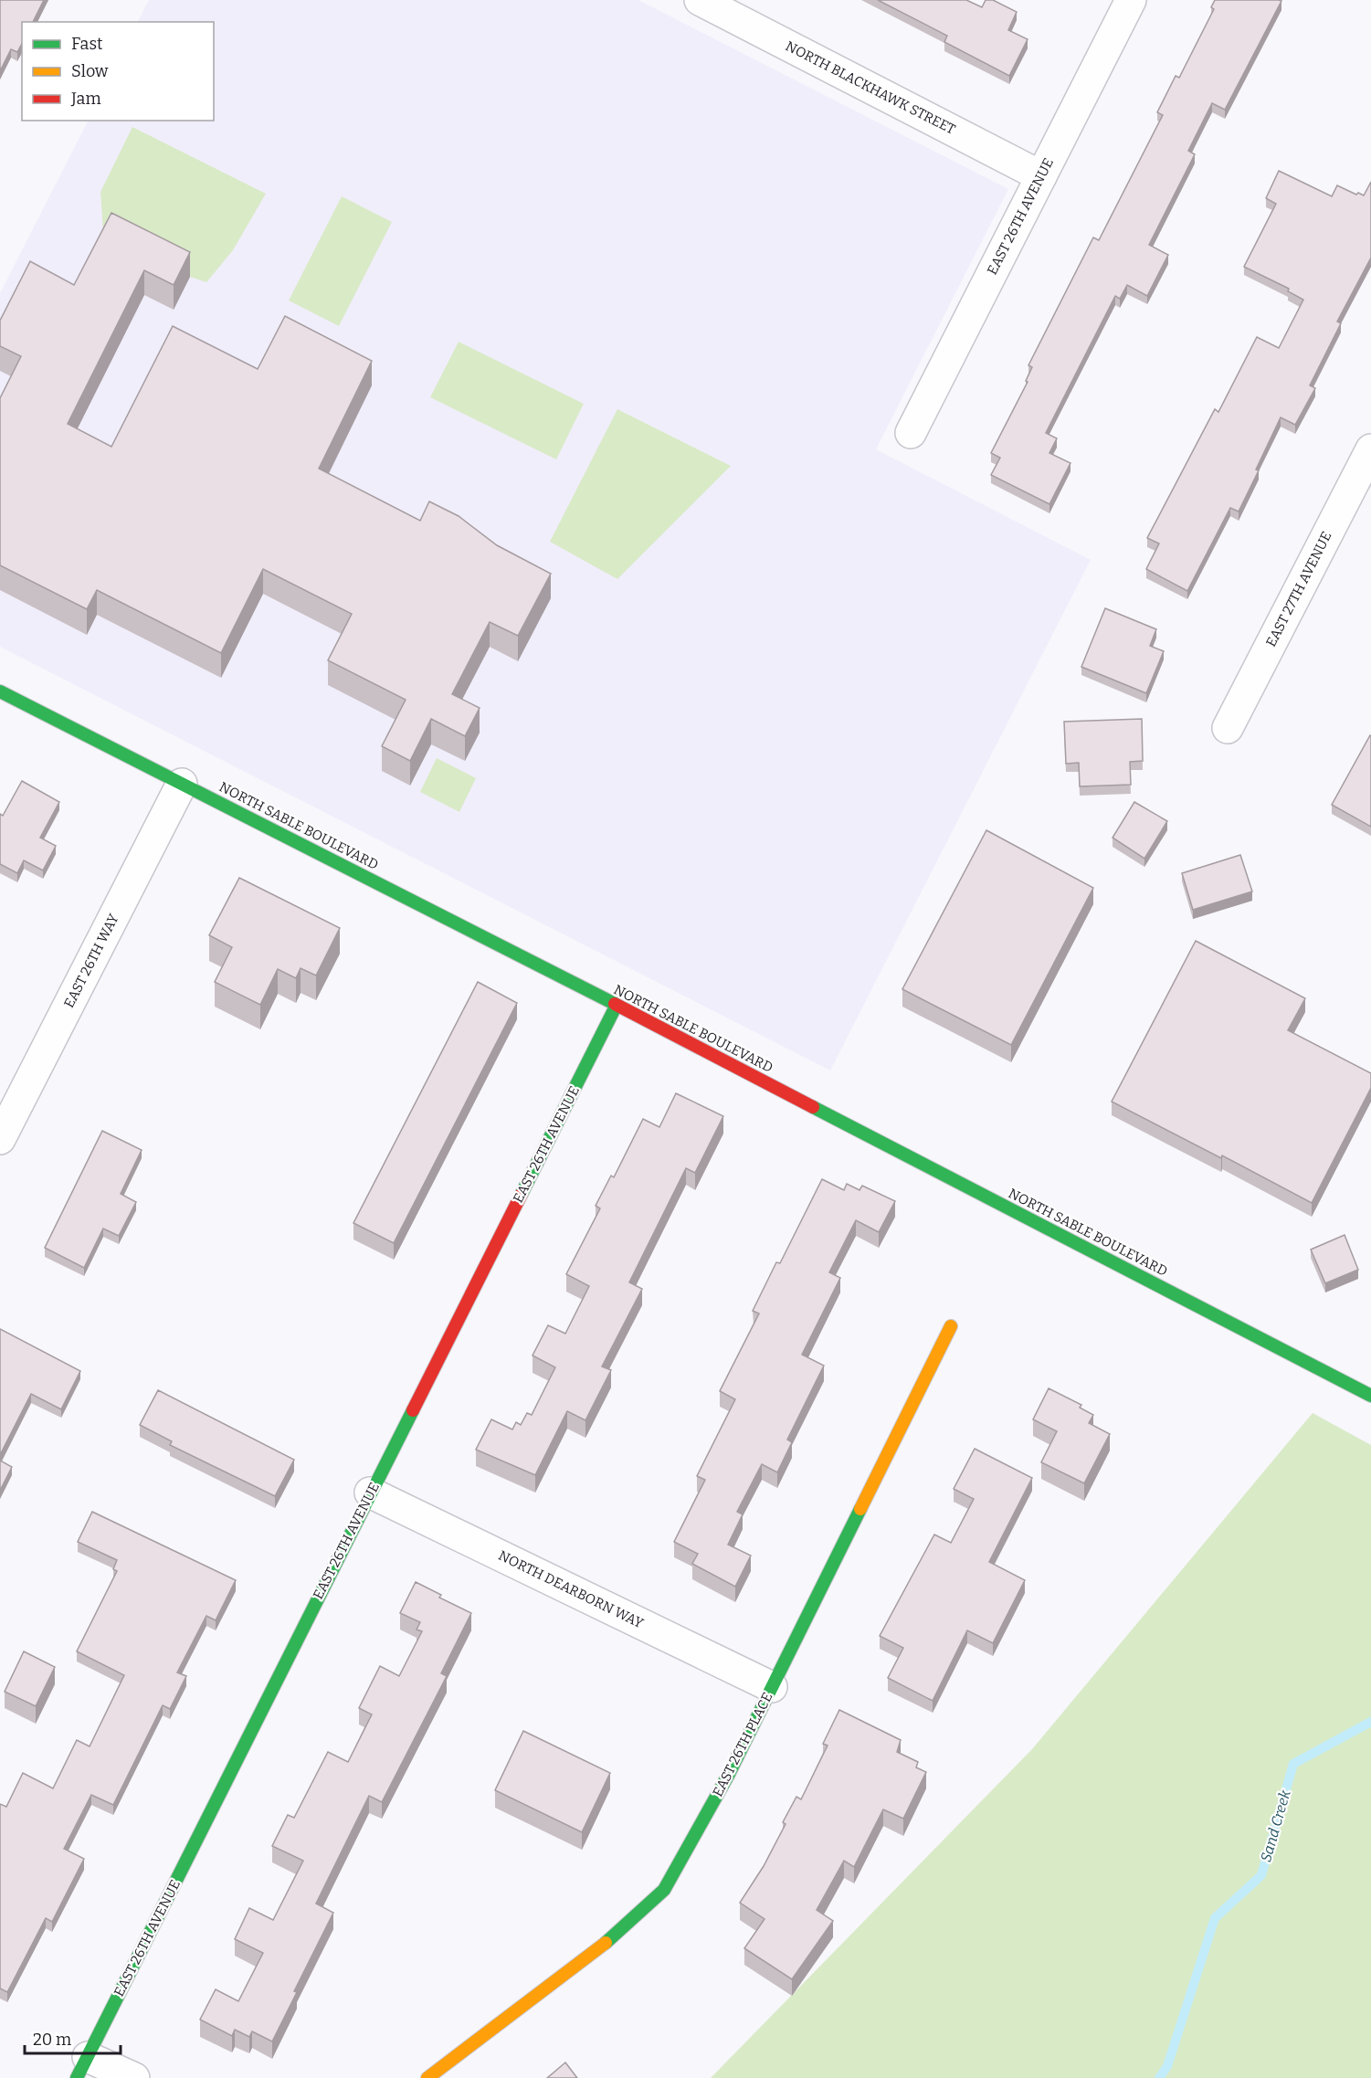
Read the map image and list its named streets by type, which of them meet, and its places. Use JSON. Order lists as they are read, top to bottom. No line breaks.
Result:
{"streets":{"street":["NORTH BLACKHAWK STREET","EAST 26TH AVENUE","EAST 27TH AVENUE","NORTH SABLE BOULEVARD","EAST 26TH WAY","NORTH DEARBORN WAY","EAST 26TH PLACE"]},"crossings":[["NORTH BLACKHAWK STREET","EAST 26TH AVENUE"],["EAST 26TH AVENUE","NORTH SABLE BOULEVARD"],["EAST 26TH AVENUE","NORTH DEARBORN WAY"],["NORTH SABLE BOULEVARD","EAST 26TH WAY"],["NORTH DEARBORN WAY","EAST 26TH PLACE"]],"water":["Sand Creek"],"legend":["Fast","Slow","Jam"],"scale_bar":"20 m"}
